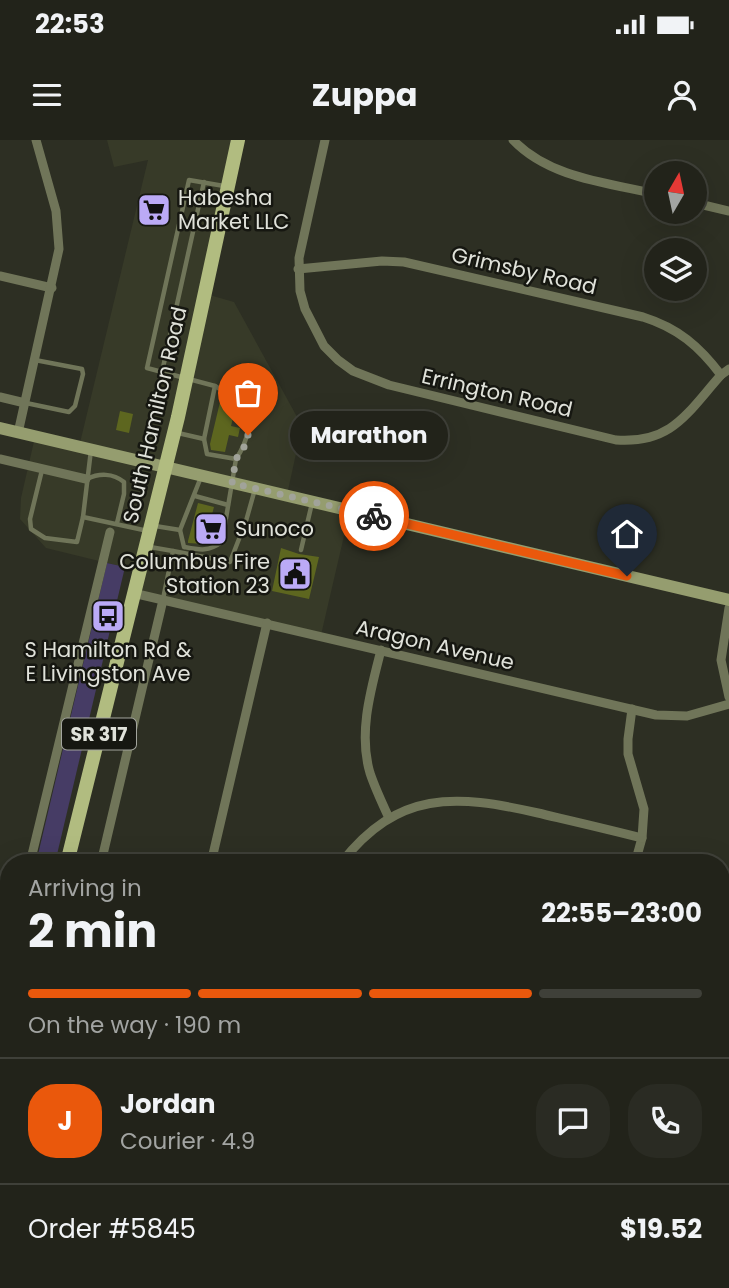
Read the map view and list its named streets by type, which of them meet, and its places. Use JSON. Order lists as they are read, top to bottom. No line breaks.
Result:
{"streets":{"main road":["South Hamilton Road","SR 317"],"street":["Grimsby Road","Errington Road","Aragon Avenue"]},"crossings":[["Grimsby Road","Errington Road"],["South Hamilton Road","Aragon Avenue"]],"places":{"supermarket":["Habesha Market LLC","Sunoco"],"other":["Marathon"],"public building":["Columbus Fire Station 23"],"bus stop":["S Hamilton Rd & E Livingston Ave"]},"north":"top","page":{"status":"22:53","header":"Zuppa","bubble":"Marathon","heading":["2 min","Arriving in","22:55–23:00"],"panel":["Jordan","Courier · 4.9","Order #5845","$19.52"],"bar":"On the way · 190 m","round":"J"}}
